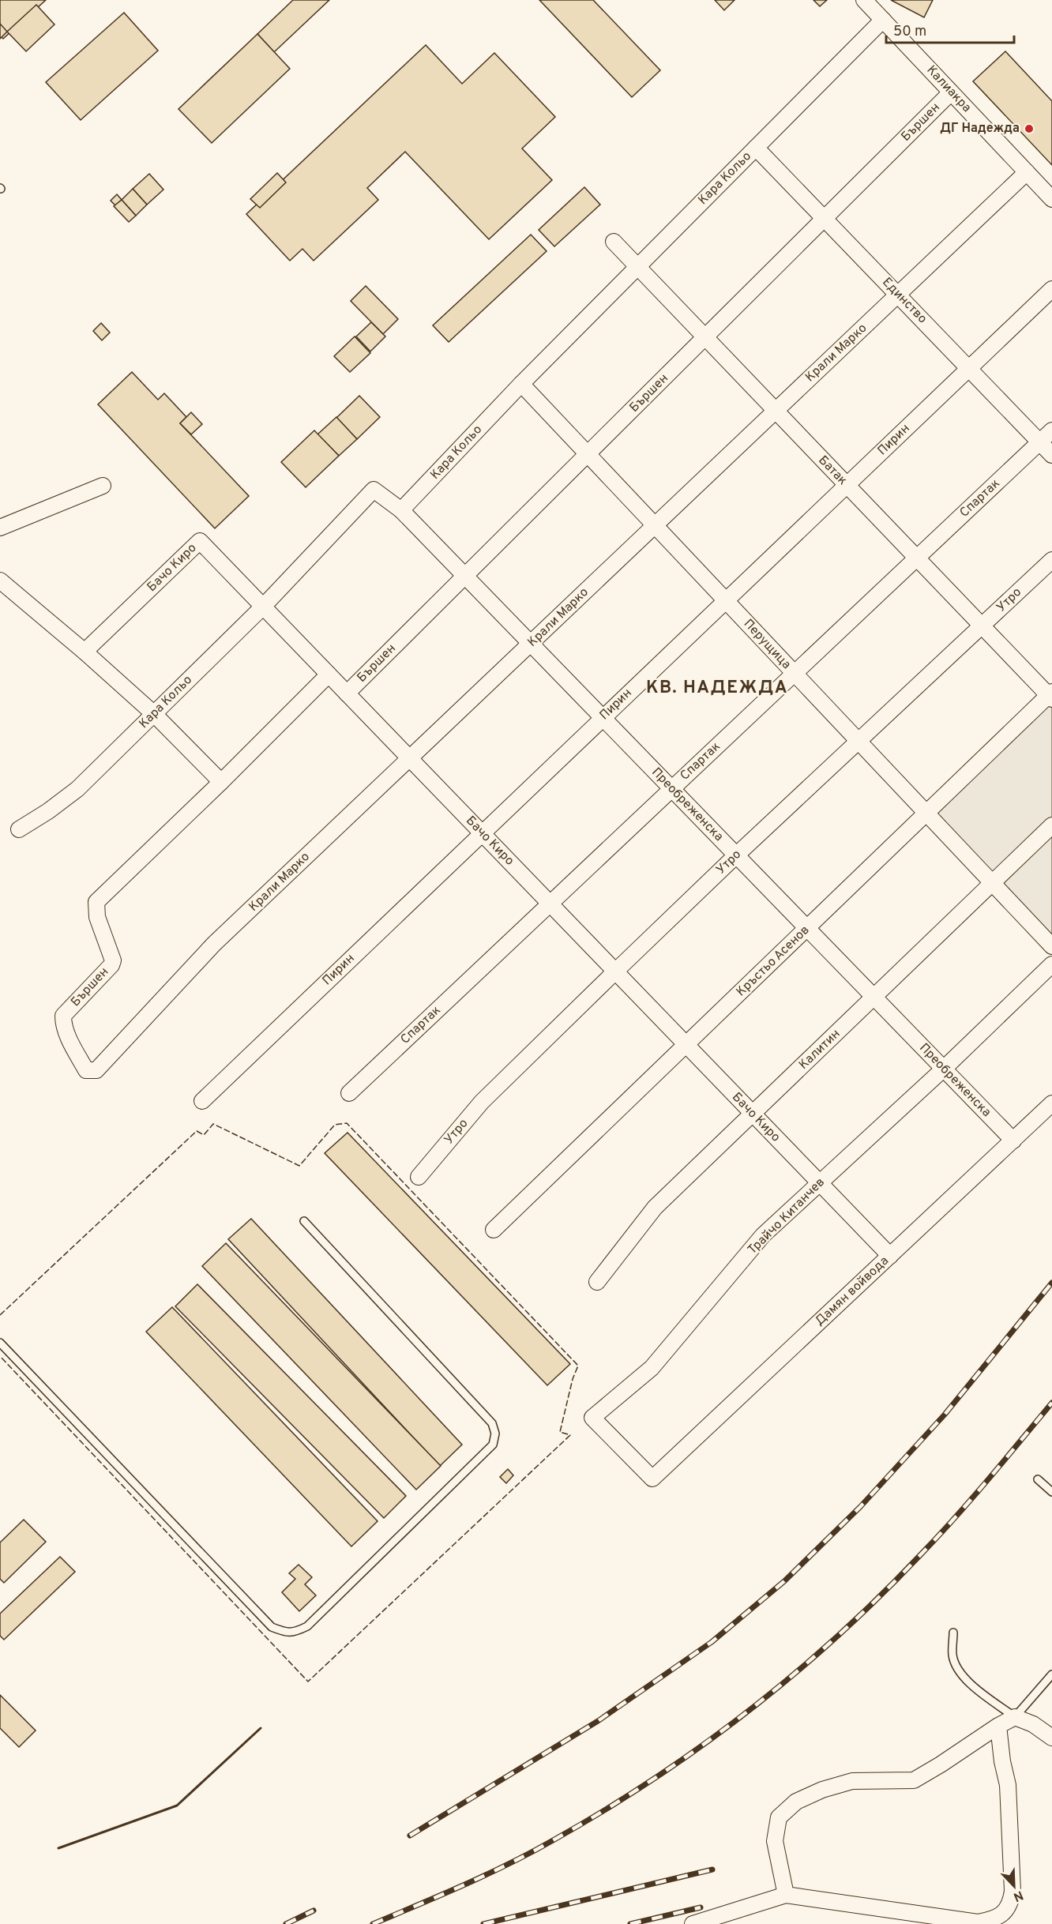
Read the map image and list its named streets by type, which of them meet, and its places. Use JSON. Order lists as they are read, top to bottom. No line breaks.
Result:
{"streets":{"street":["Калиакра","Бършен","Кара Кольо","Единство","Крали Марко","Пирин","Батак","Спартак","Бачо Киро","Утро","Перущица","Преобреженска","Кръстьо Асенов","Калитин","Трайчо Китанчев","Дамян войвода"]},"crossings":[["Калиакра","Бършен"],["Калиакра","Кара Кольо"],["Калиакра","Крали Марко"],["Бършен","Единство"],["Бършен","Крали Марко"],["Бършен","Батак"],["Бършен","Бачо Киро"],["Бършен","Перущица"],["Бършен","Преобреженска"],["Кара Кольо","Единство"],["Кара Кольо","Батак"],["Кара Кольо","Бачо Киро"],["Кара Кольо","Перущица"],["Кара Кольо","Преобреженска"],["Единство","Крали Марко"],["Единство","Пирин"],["Единство","Спартак"],["Крали Марко","Батак"],["Крали Марко","Бачо Киро"],["Крали Марко","Перущица"],["Крали Марко","Преобреженска"],["Пирин","Батак"],["Пирин","Бачо Киро"],["Пирин","Перущица"],["Пирин","Преобреженска"],["Батак","Спартак"],["Батак","Утро"],["Батак","Кръстьо Асенов"],["Спартак","Бачо Киро"],["Спартак","Перущица"],["Спартак","Преобреженска"],["Бачо Киро","Утро"],["Бачо Киро","Кръстьо Асенов"],["Бачо Киро","Калитин"],["Бачо Киро","Трайчо Китанчев"],["Бачо Киро","Дамян войвода"],["Утро","Перущица"],["Утро","Преобреженска"],["Перущица","Кръстьо Асенов"],["Перущица","Калитин"],["Преобреженска","Кръстьо Асенов"],["Преобреженска","Калитин"],["Преобреженска","Трайчо Китанчев"],["Преобреженска","Дамян войвода"],["Трайчо Китанчев","Дамян войвода"]],"districts":["КВ. НАДЕЖДА"],"places":["ДГ Надежда"],"scale_bar":"50 m","north":"bottom right"}
